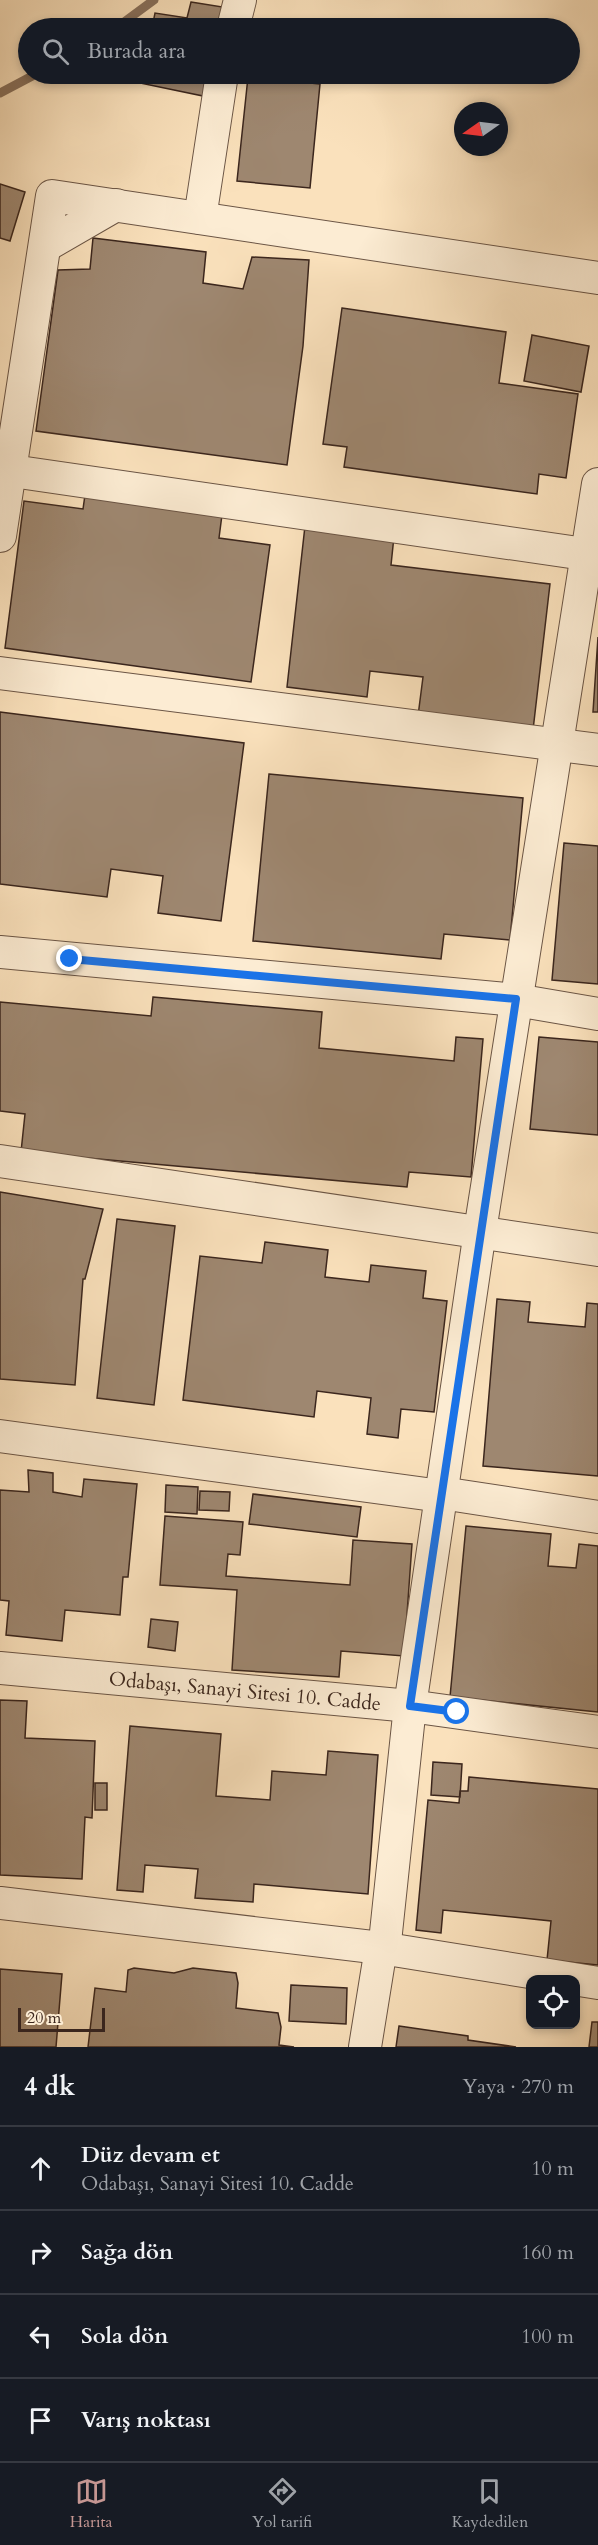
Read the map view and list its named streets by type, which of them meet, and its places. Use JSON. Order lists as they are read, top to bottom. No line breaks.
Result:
{"streets":{"street":["Odabaşı, Sanayi Sitesi 10. Cadde"]},"scale_bar":"20 m","north":"left","page":{"search":"Burada ara","scale":"20 m","heading":["4 dk","Yaya · 270 m"],"list":[["Düz devam et","Odabaşı, Sanayi Sitesi 10. Cadde","10 m"],["Sağa dön","160 m"],["Sola dön","100 m"],"Varış noktası"],"nav":["Harita","Yol tarifi","Kaydedilen"]}}
